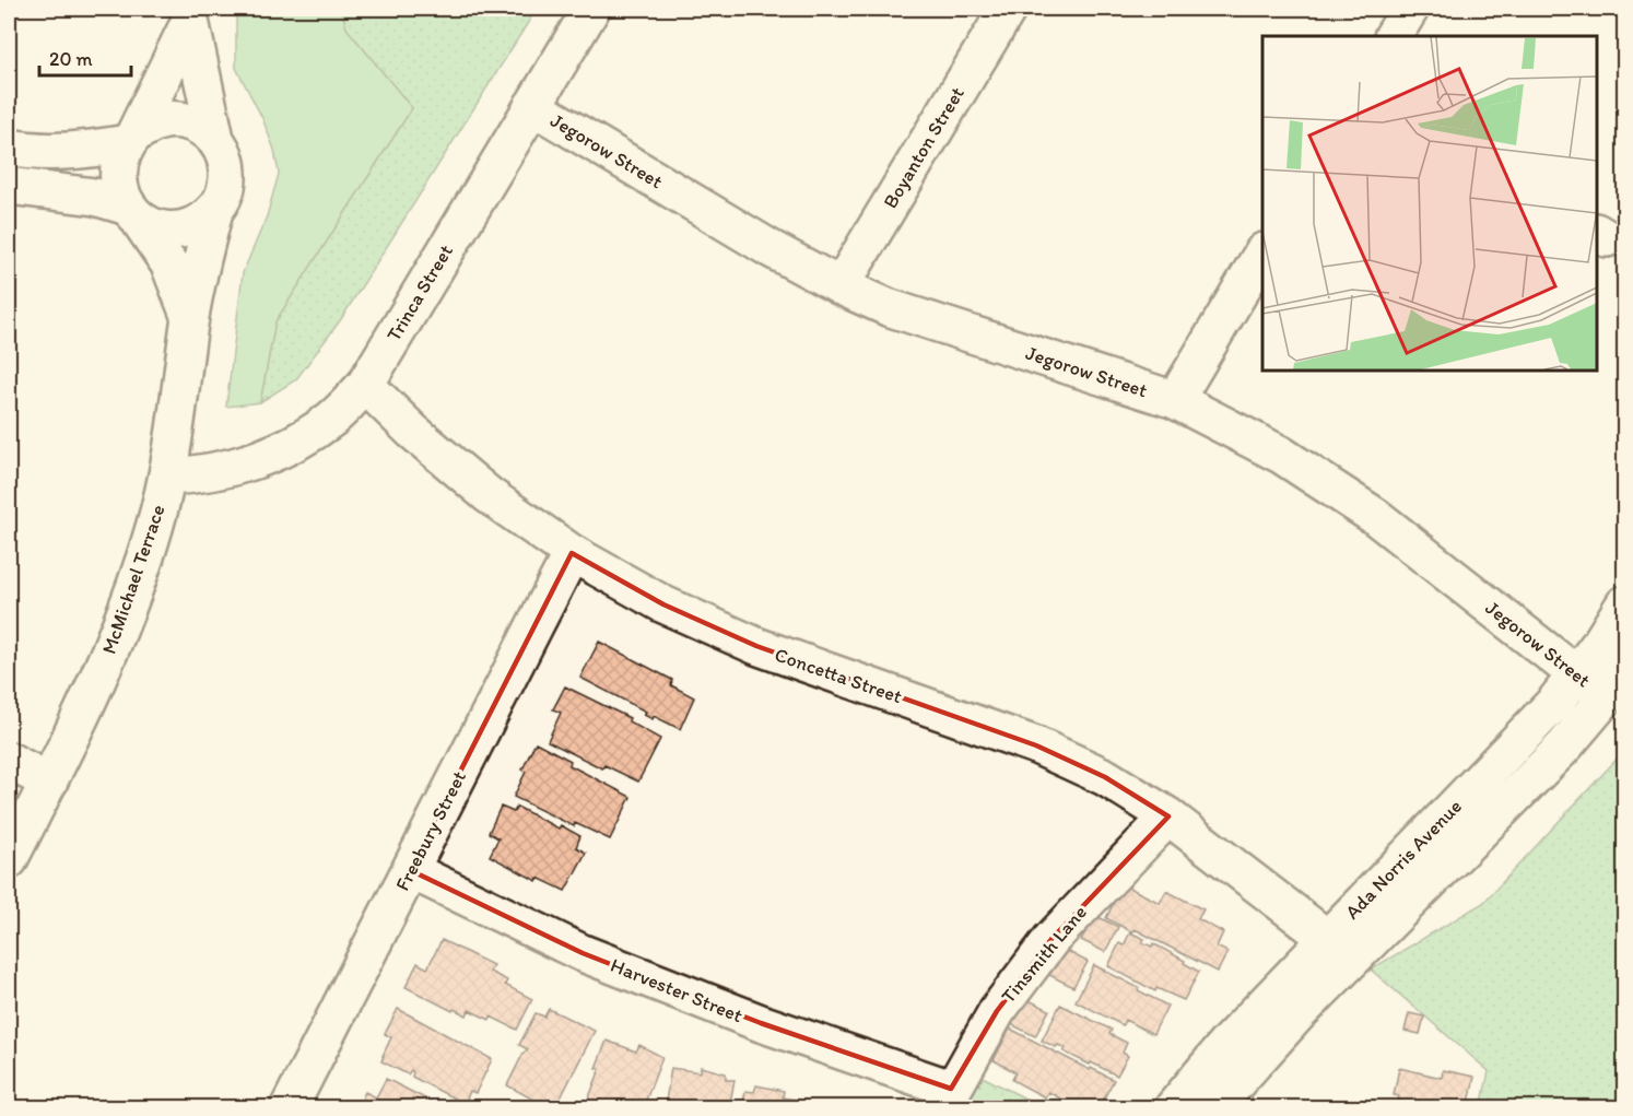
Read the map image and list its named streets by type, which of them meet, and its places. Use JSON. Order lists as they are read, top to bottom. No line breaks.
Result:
{"streets":{"street":["Boyanton Street","Jegorow Street","Trinca Street","McMichael Terrace","Concetta Street","Freebury Street","Ada Norris Avenue","Tinsmith Lane","Harvester Street"]},"crossings":[["Boyanton Street","Jegorow Street"],["Jegorow Street","Trinca Street"],["Jegorow Street","Ada Norris Avenue"],["Trinca Street","McMichael Terrace"],["Trinca Street","Concetta Street"],["Concetta Street","Freebury Street"],["Concetta Street","Ada Norris Avenue"],["Concetta Street","Tinsmith Lane"],["Freebury Street","Harvester Street"],["Tinsmith Lane","Harvester Street"]],"scale_bar":"20 m"}
